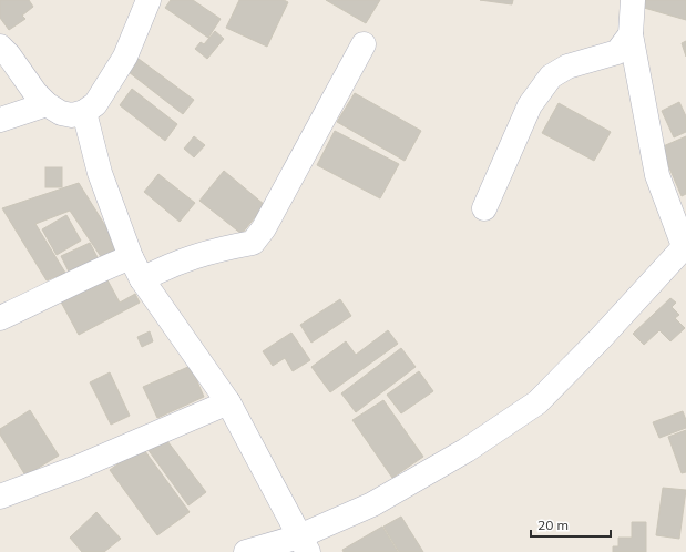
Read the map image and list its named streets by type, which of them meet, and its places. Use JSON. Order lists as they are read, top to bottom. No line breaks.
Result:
{"scale_bar":"20 m"}
